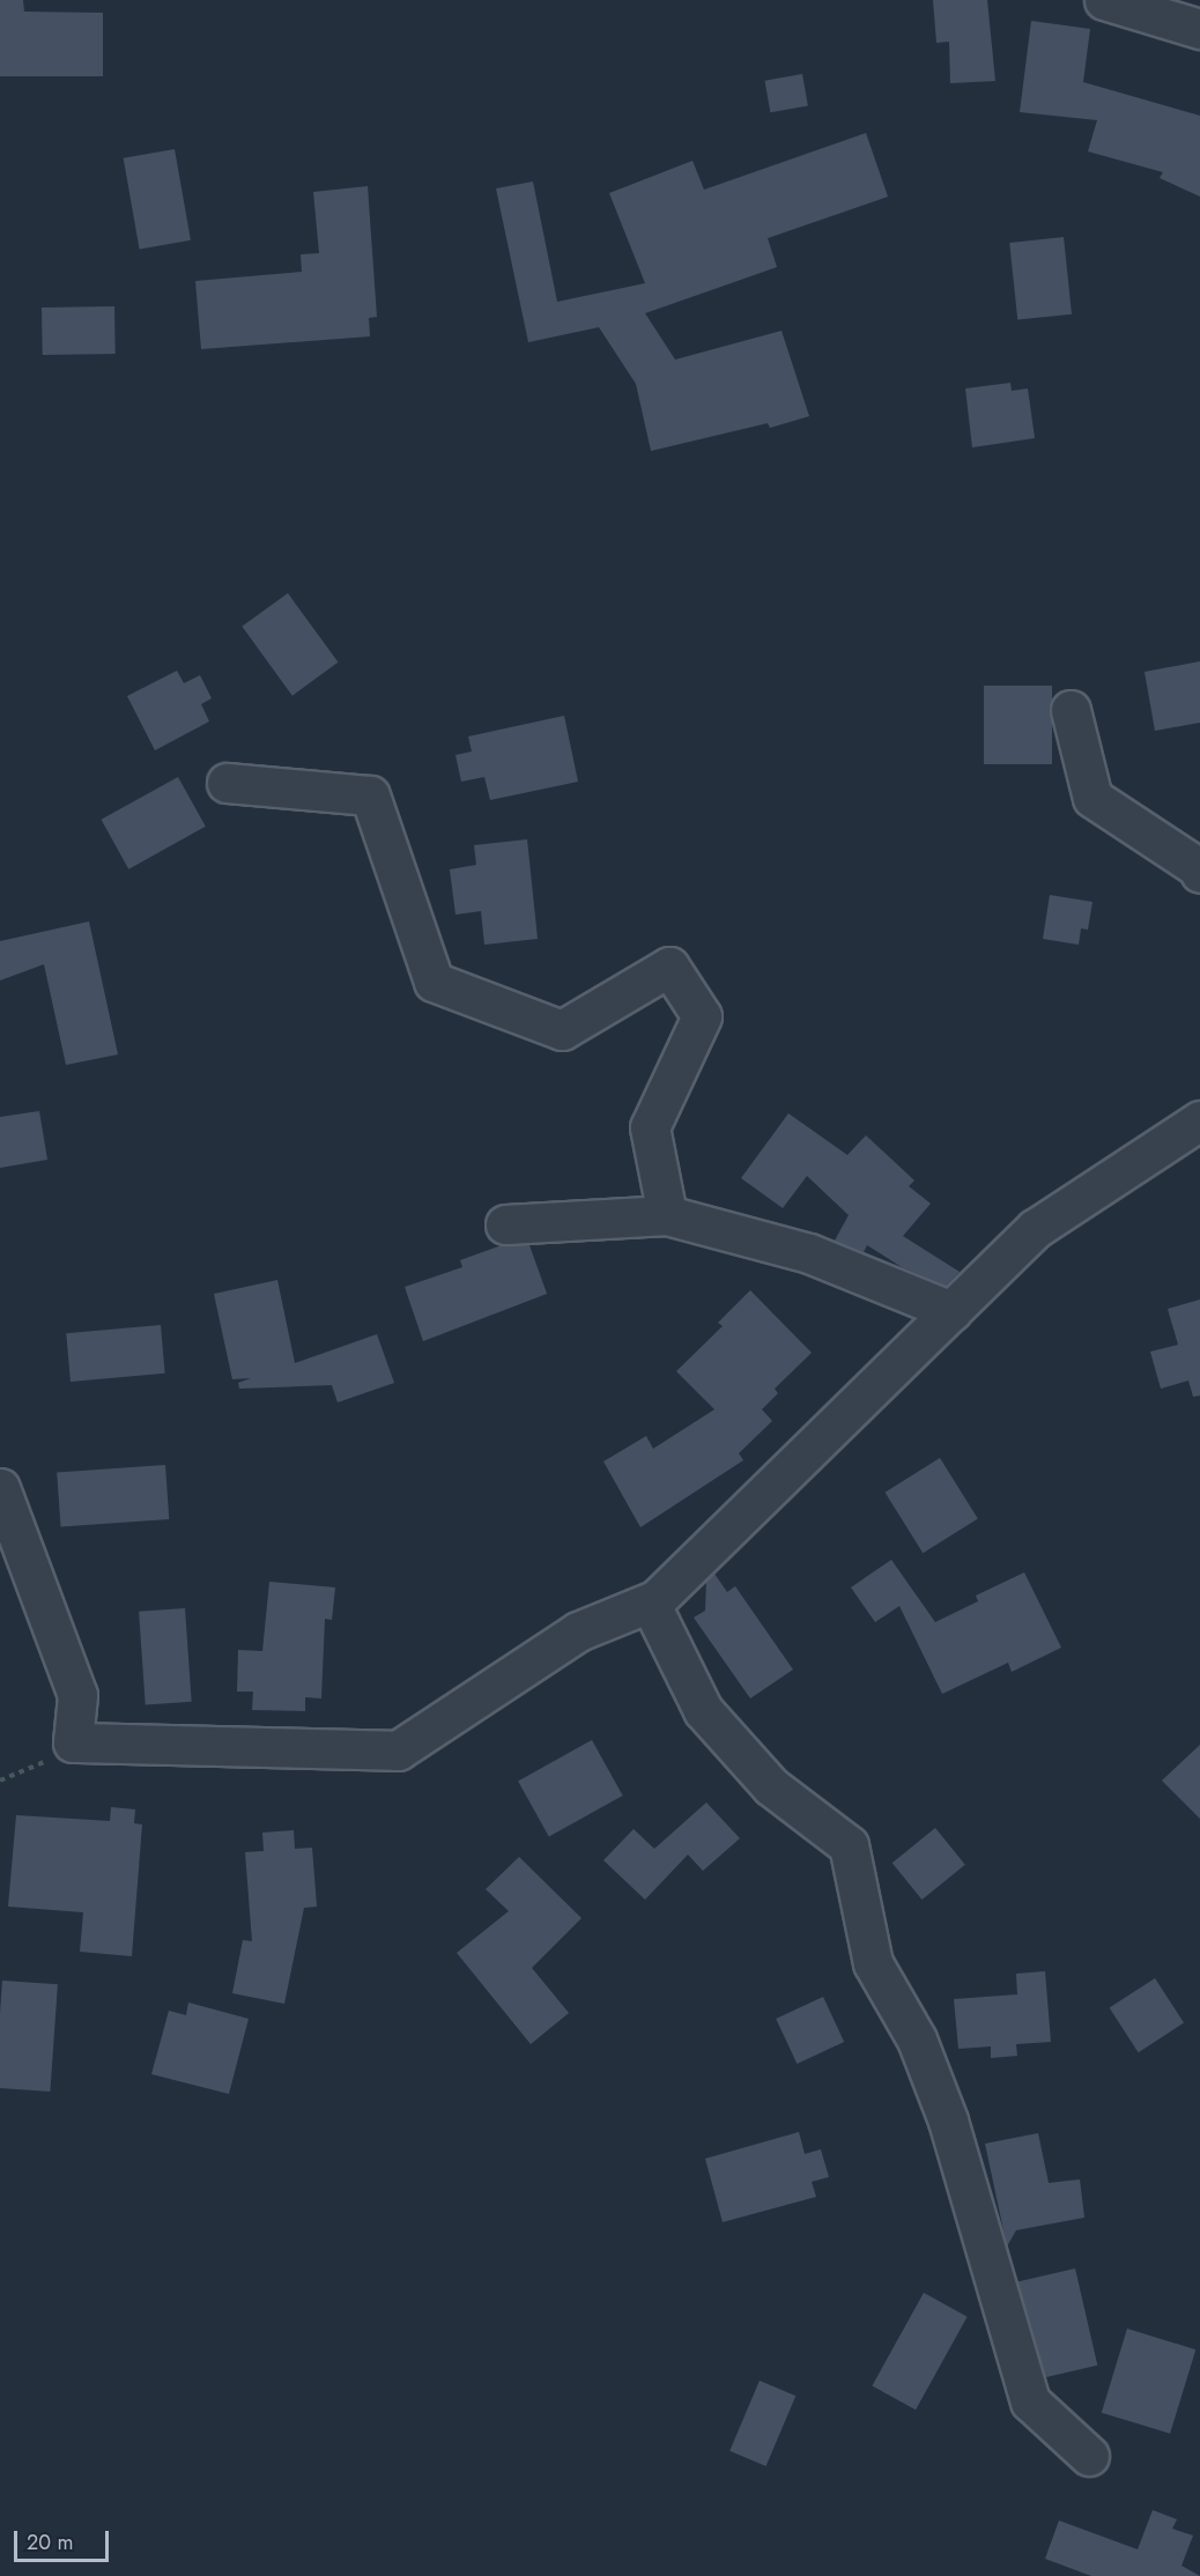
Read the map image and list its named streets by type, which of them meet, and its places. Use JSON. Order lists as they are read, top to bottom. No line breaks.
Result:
{"scale_bar":"20 m"}
